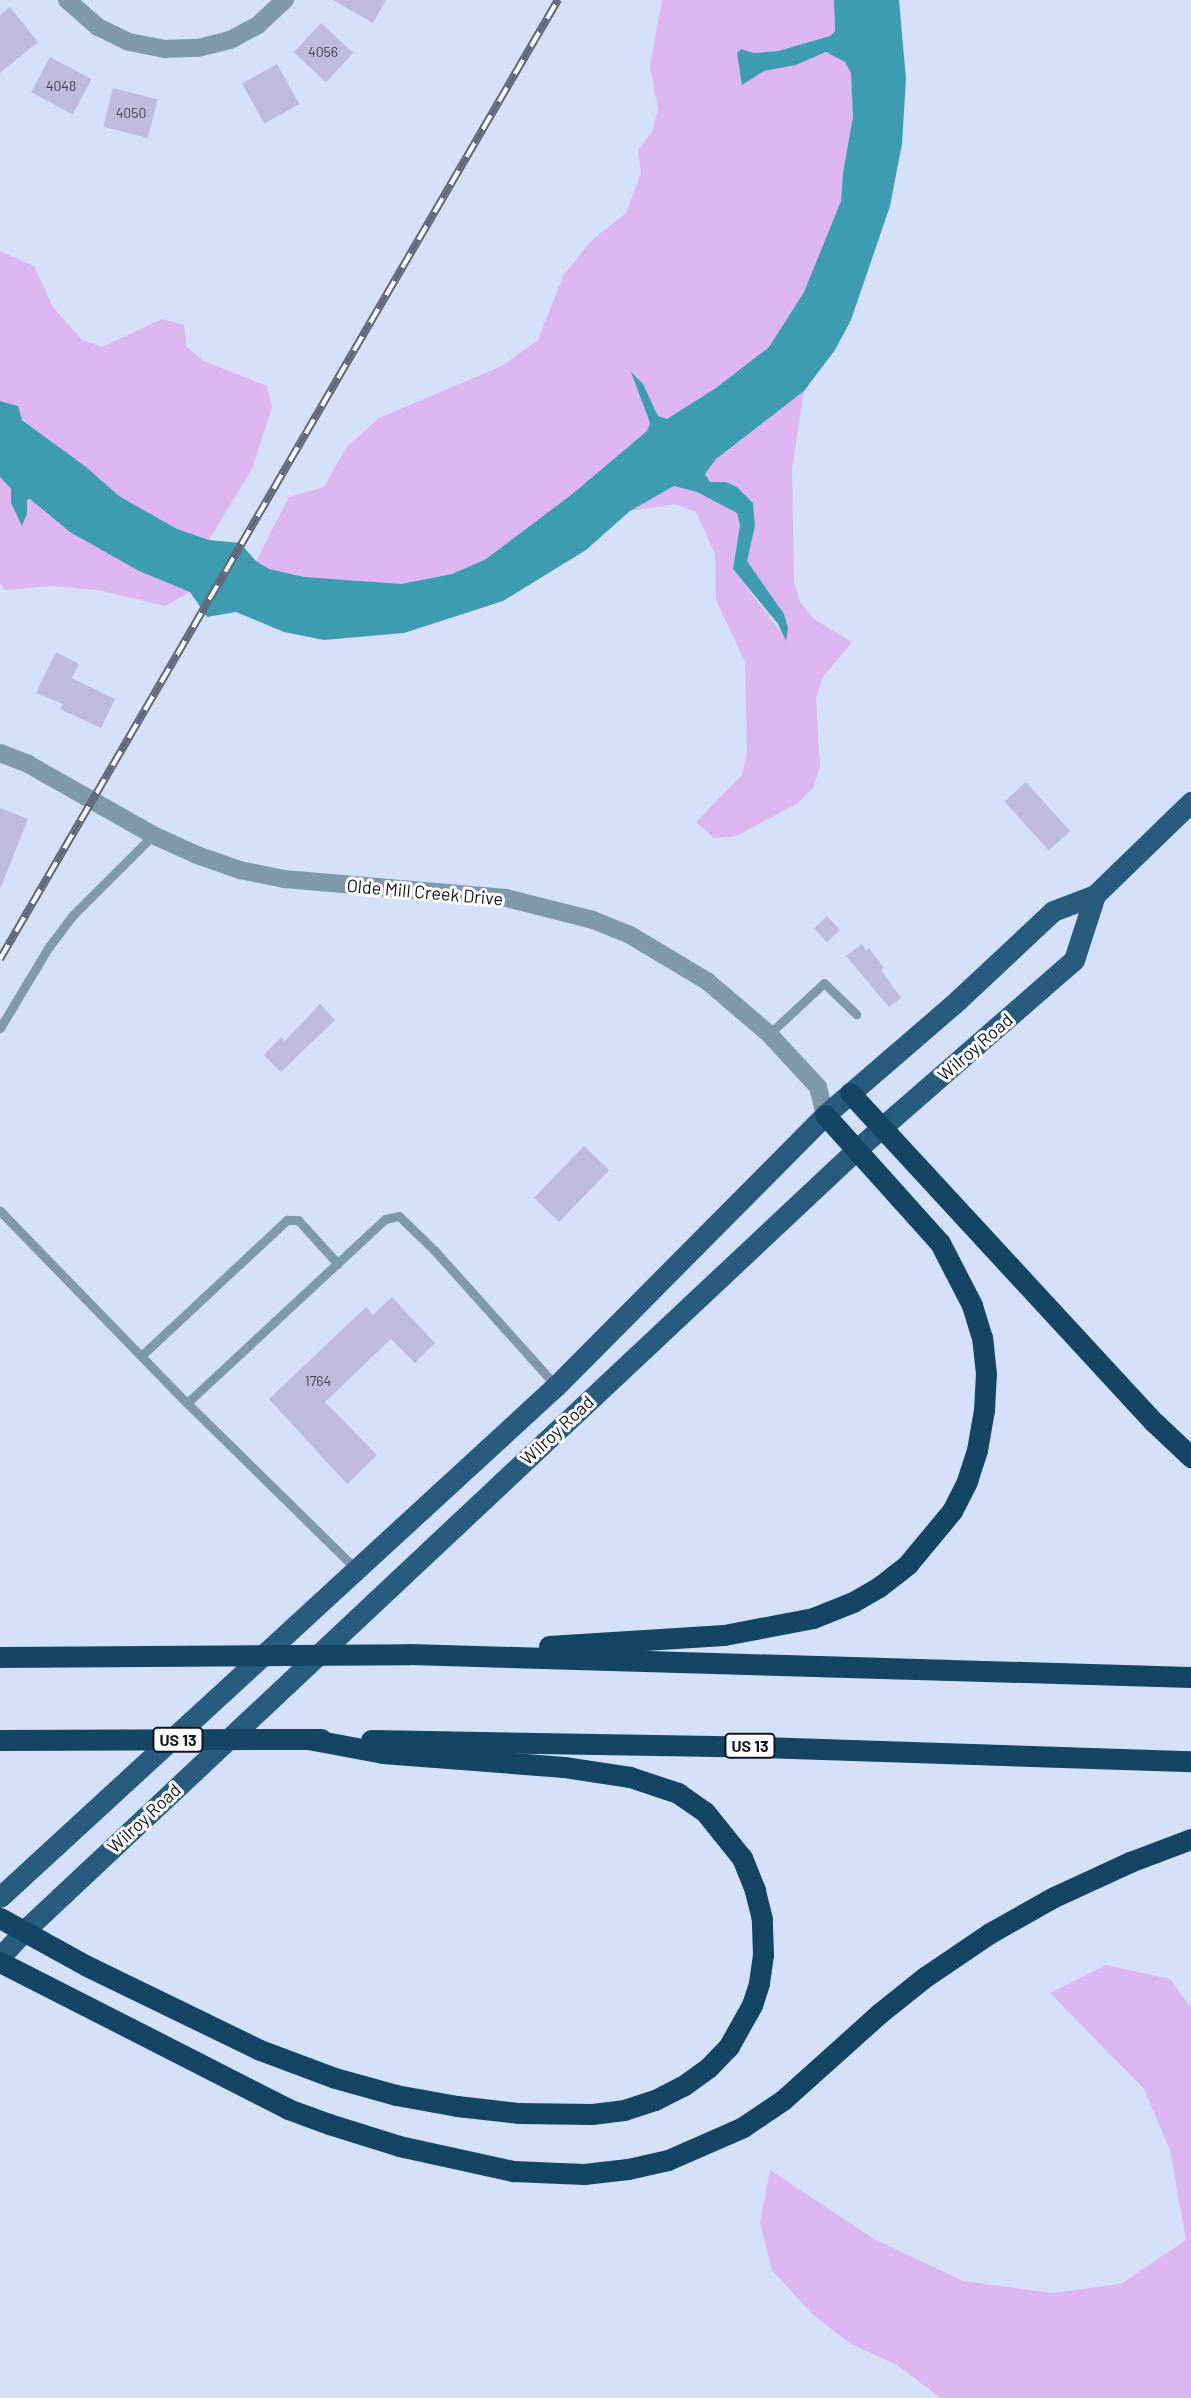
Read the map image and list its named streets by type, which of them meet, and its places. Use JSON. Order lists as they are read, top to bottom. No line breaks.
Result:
{"streets":{"highway":["US 13"],"main road":["Wilroy Road"],"street":["Olde Mill Creek Drive"]},"crossings":[["Olde Mill Creek Drive","Wilroy Road"]],"house_numbers":["4056","4048","4050","1764"]}
